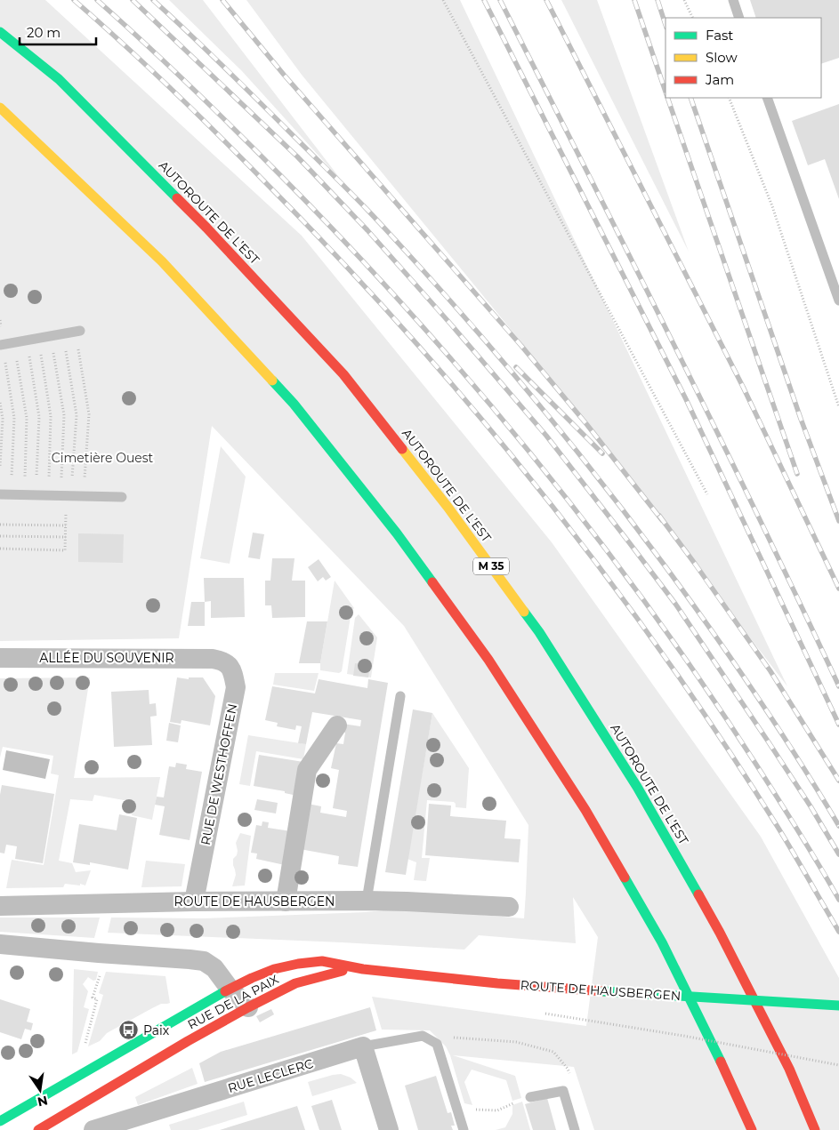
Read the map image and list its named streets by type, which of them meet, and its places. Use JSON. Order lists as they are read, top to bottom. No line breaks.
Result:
{"streets":{"main road":["AUTOROUTE DE L’EST","M 35","ROUTE DE HAUSBERGEN","RUE DE LA PAIX"],"street":["ALLÉE DU SOUVENIR","RUE DE WESTHOFFEN","RUE LECLERC"]},"crossings":[["ALLÉE DU SOUVENIR","RUE DE WESTHOFFEN"],["RUE DE WESTHOFFEN","ROUTE DE HAUSBERGEN"],["ROUTE DE HAUSBERGEN","RUE DE LA PAIX"]],"parks":["Cimetière Ouest"],"places":{"bus stop":["Paix"]},"legend":["Fast","Slow","Jam"],"scale_bar":"20 m","north":"bottom"}
